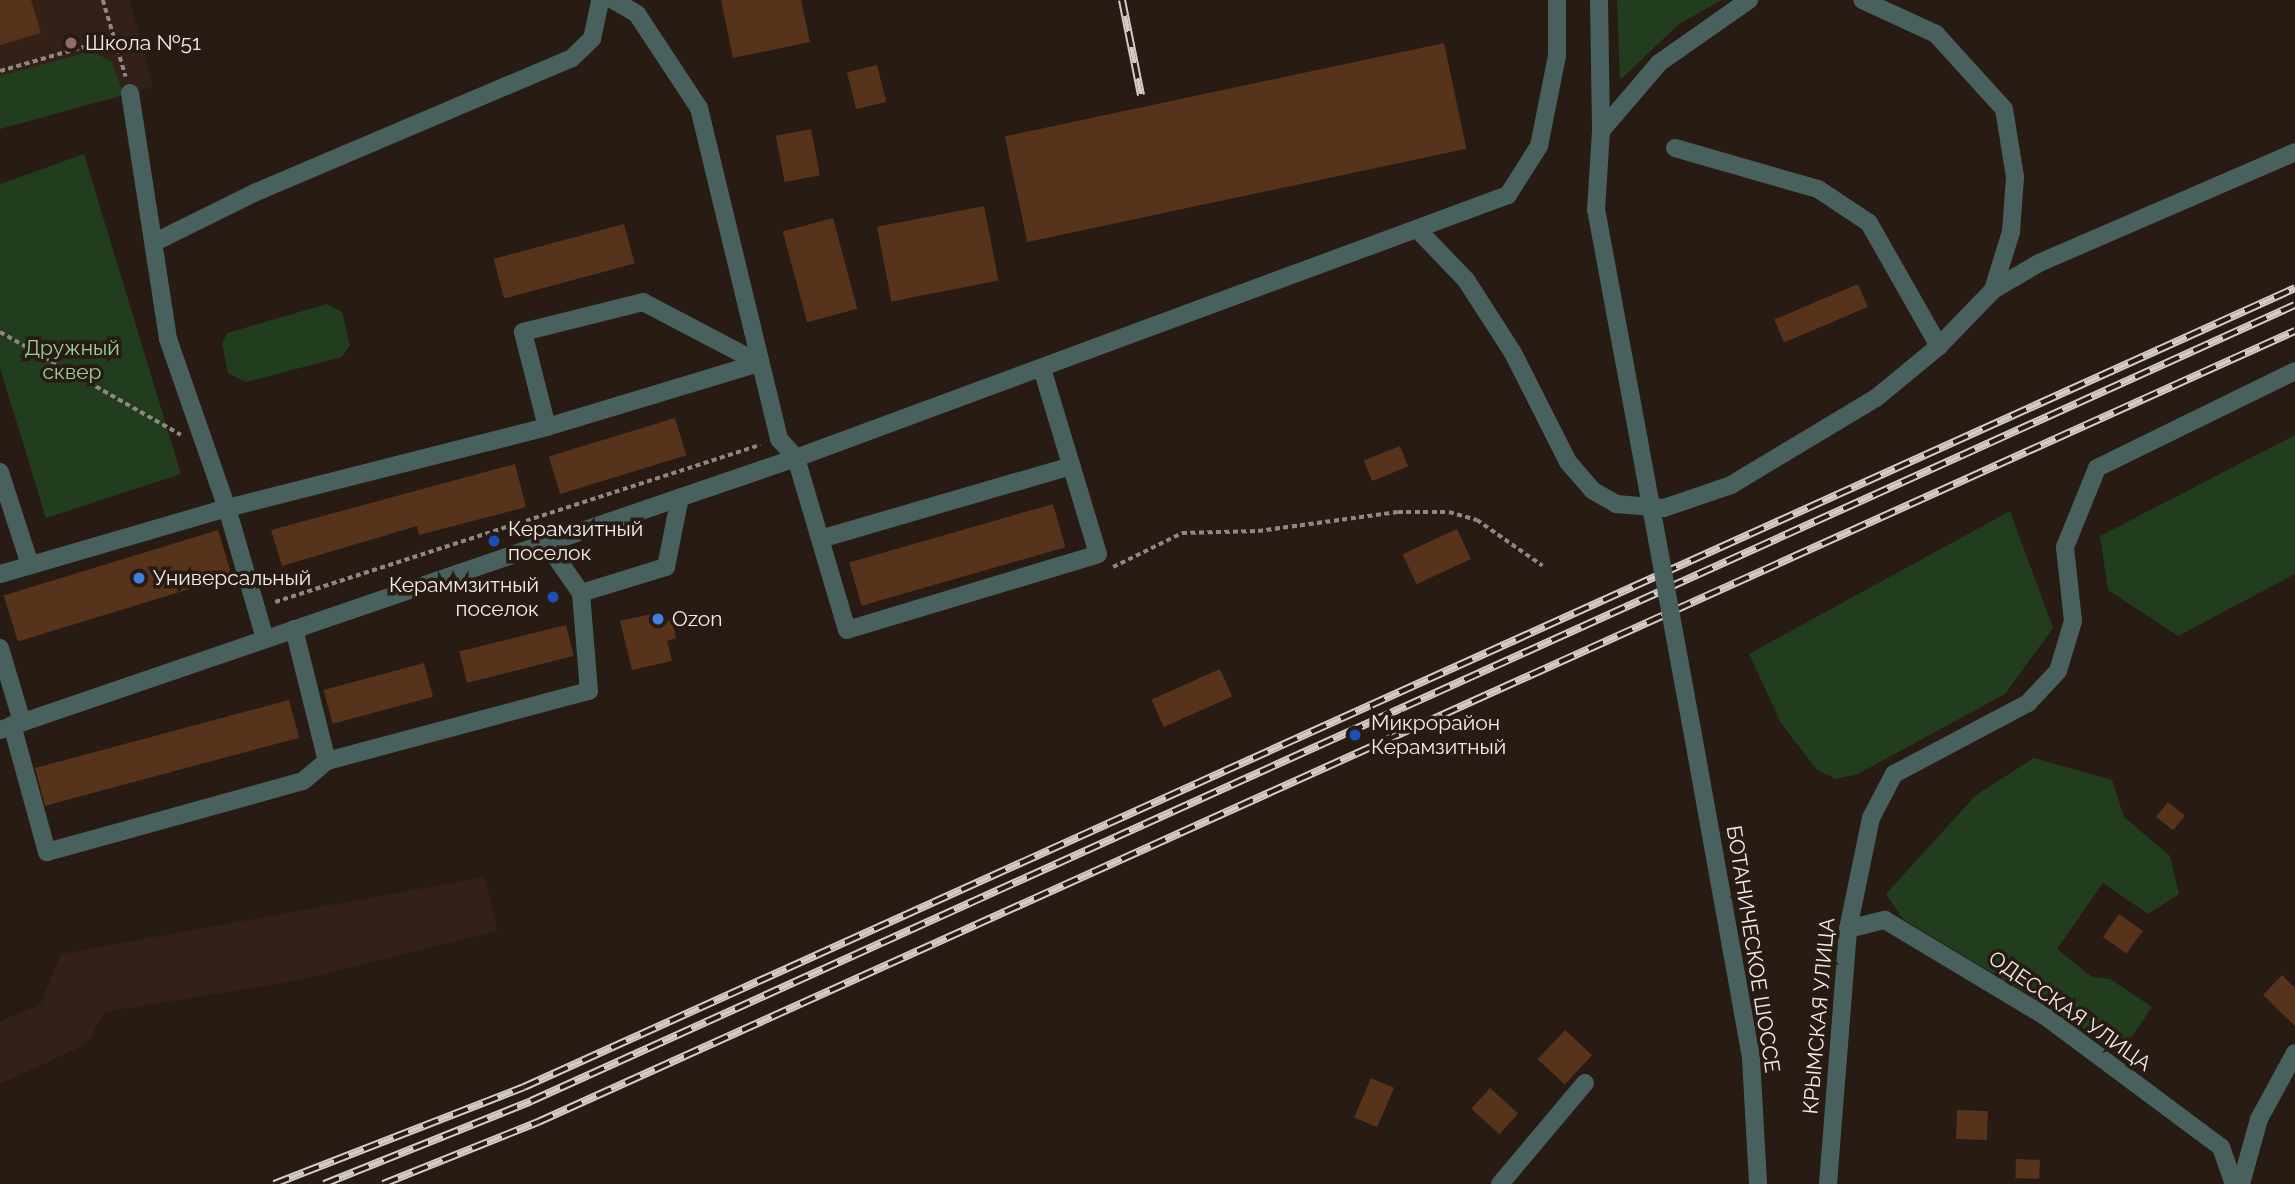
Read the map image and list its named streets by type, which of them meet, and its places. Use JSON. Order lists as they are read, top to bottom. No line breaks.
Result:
{"streets":{"street":["БОТАНИЧЕСКОЕ ШОССЕ","ОДЕССКАЯ УЛИЦА","КРЫМСКАЯ УЛИЦА"]},"crossings":[["ОДЕССКАЯ УЛИЦА","КРЫМСКАЯ УЛИЦА"]],"parks":["Дружный сквер"],"places":["Школа №51","Керамзитный поселок","Универсальный","Кераммзитный поселок","Ozon","Микрорайон Керамзитный"]}
